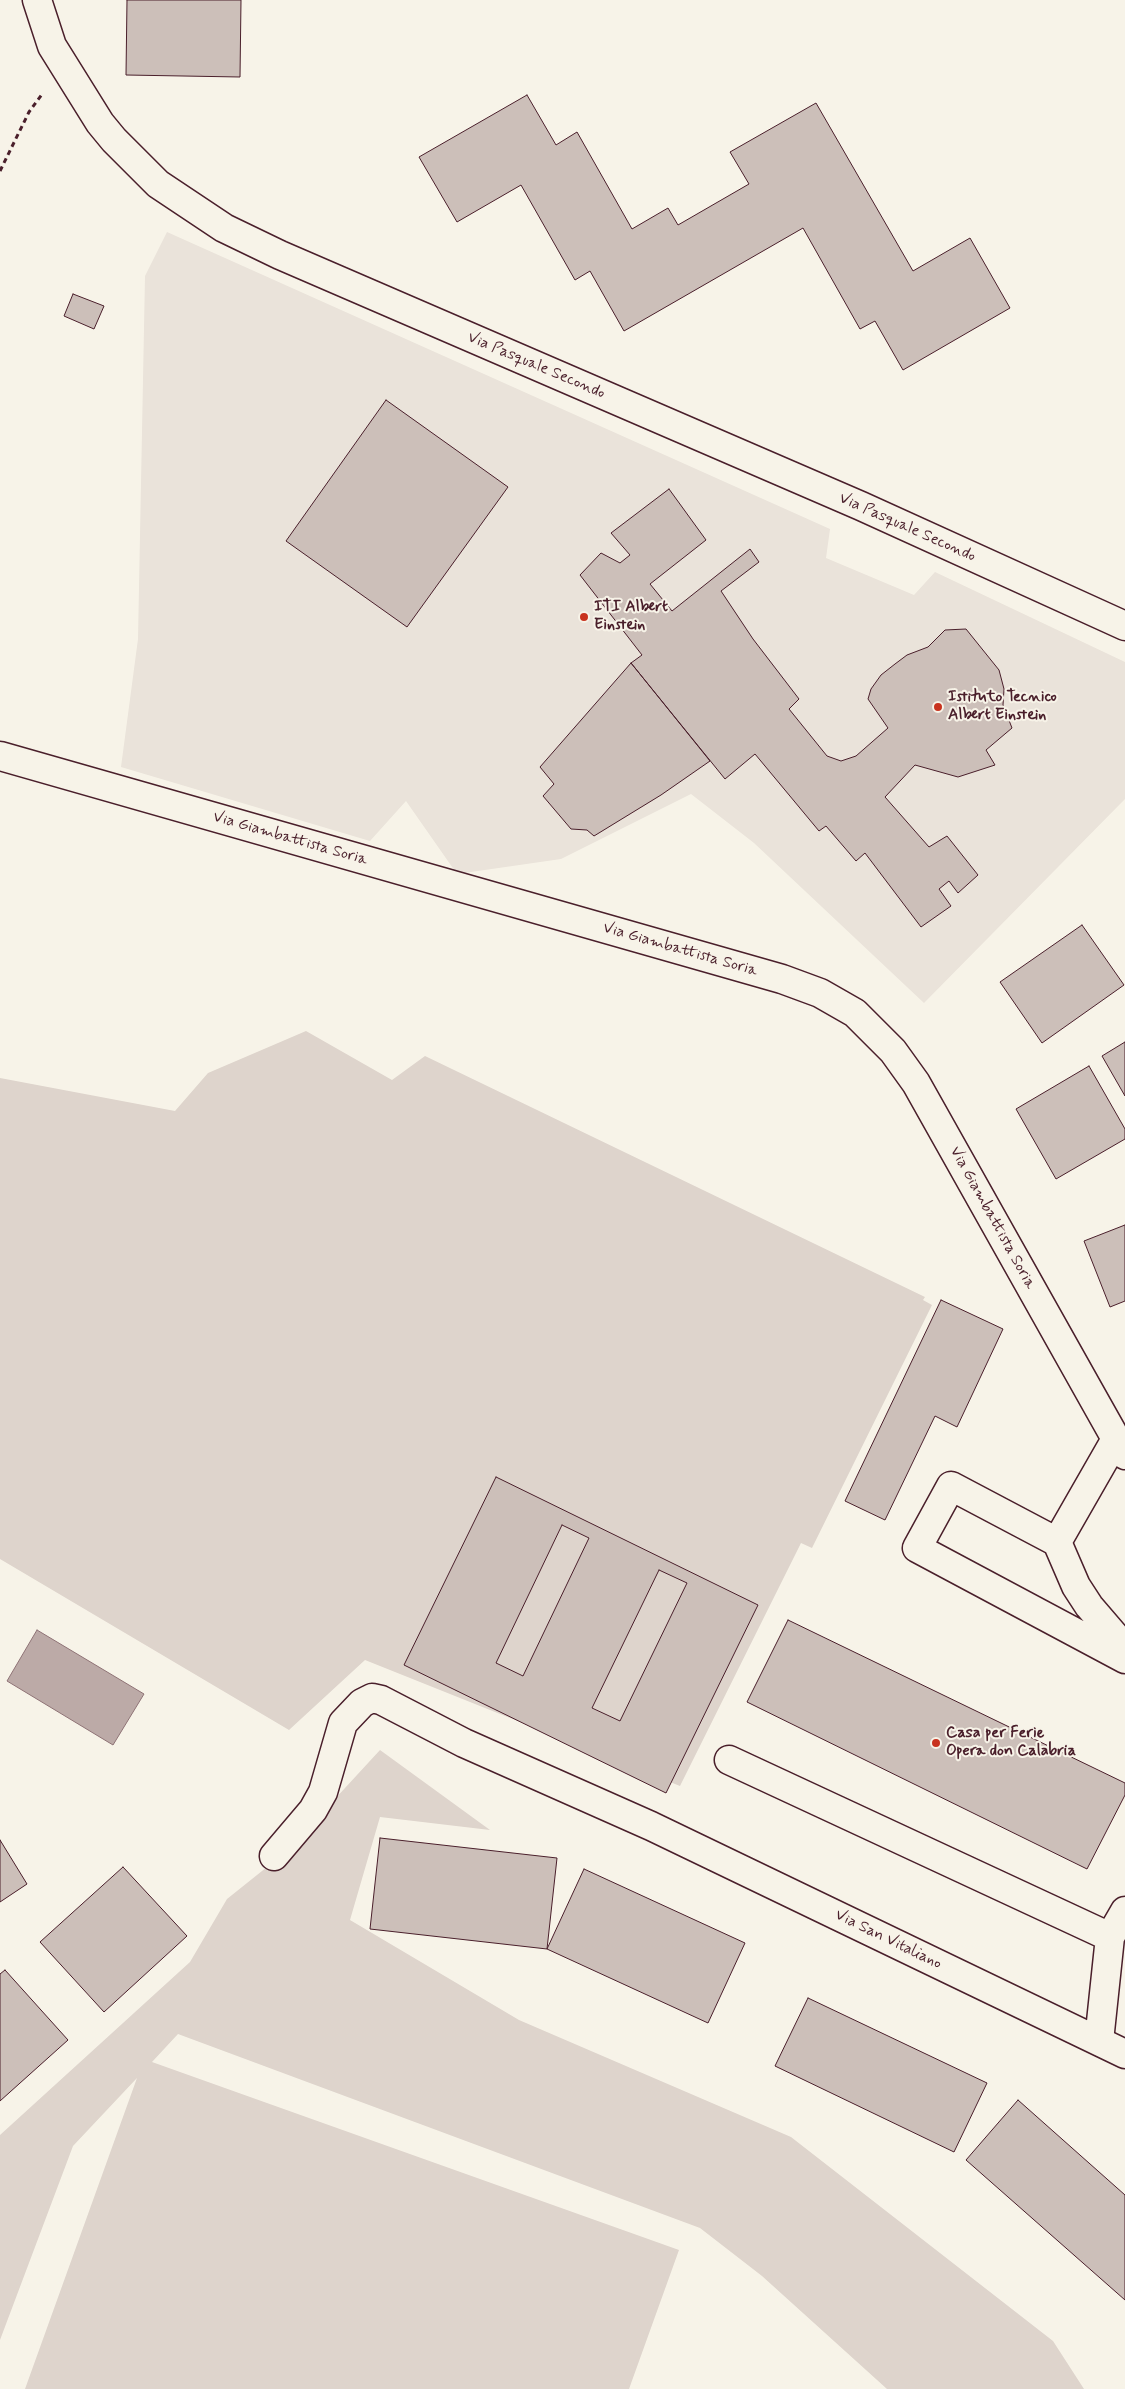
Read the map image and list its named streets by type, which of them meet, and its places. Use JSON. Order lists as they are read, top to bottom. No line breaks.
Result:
{"streets":{"street":["Via Pasquale Secondo","Via Giambattista Soria","Via San Vitaliano"]},"places":["ITI Albert Einstein","Istituto Tecnico Albert Einstein","Casa per Ferie Opera don Calabria"]}
